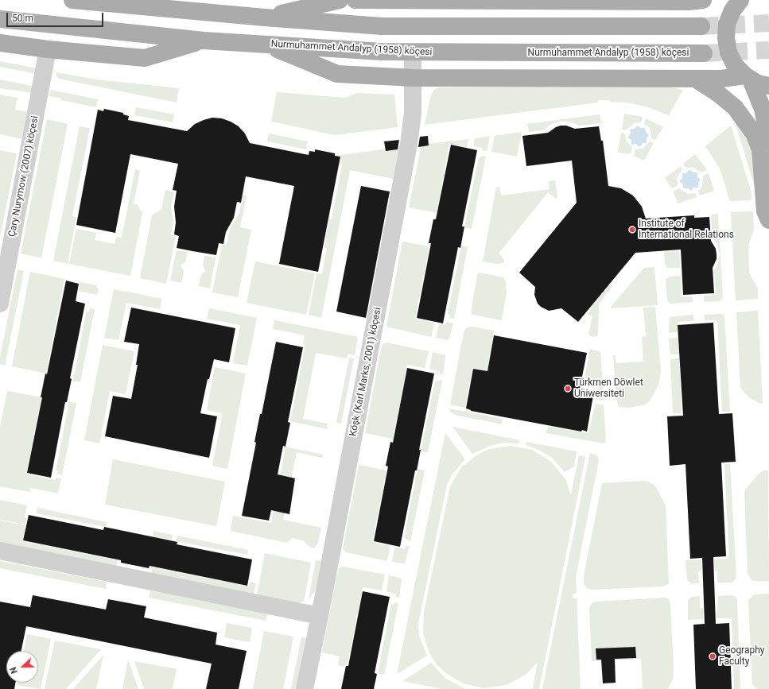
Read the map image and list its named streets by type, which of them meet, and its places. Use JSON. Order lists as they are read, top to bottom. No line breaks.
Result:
{"streets":{"main road":["Nurmuhammet Andalyp (1958) köçesi"],"street":["Çary Nurymow (2007) köçesi","Köşk (Karl Marks, 2001) köçesi"]},"crossings":[["Nurmuhammet Andalyp (1958) köçesi","Köşk (Karl Marks, 2001) köçesi"]],"places":["Institute of International Relations","Türkmen Döwlet Uniwersiteti","Geography Faculty"],"scale_bar":"50 m","north":"left"}
